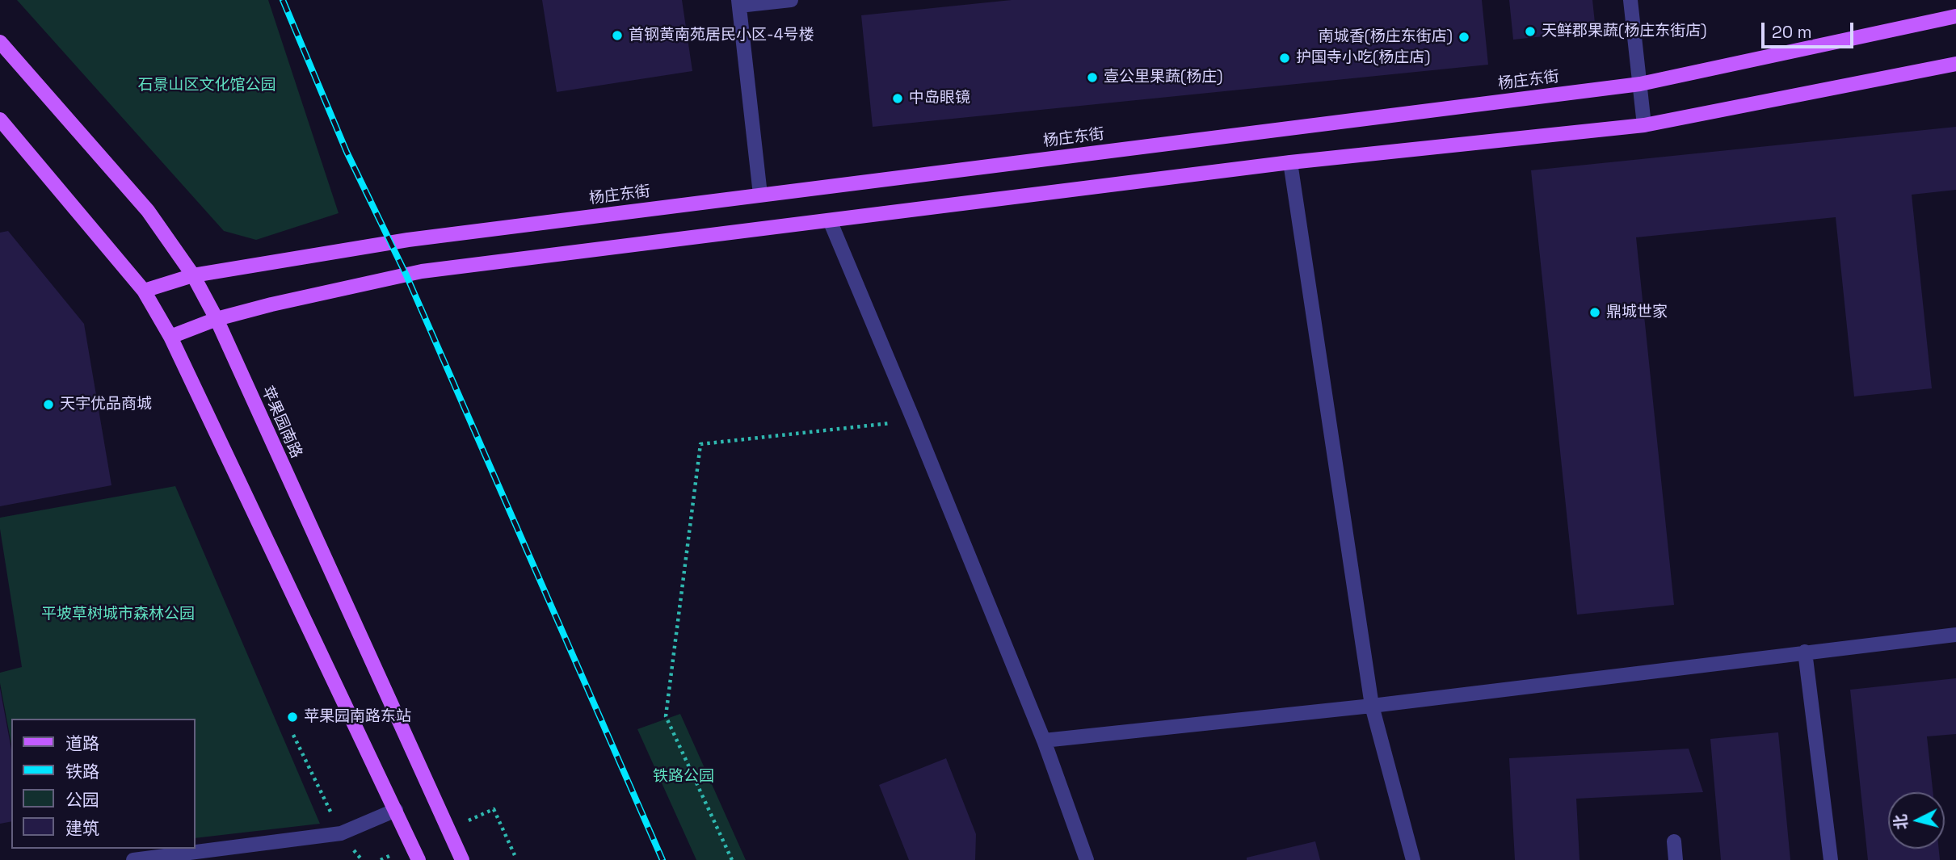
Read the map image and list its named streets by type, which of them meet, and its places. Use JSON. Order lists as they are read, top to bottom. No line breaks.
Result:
{"streets":{"main road":["杨庄东街","苹果园南路"]},"crossings":[["杨庄东街","苹果园南路"]],"parks":["石景山区文化馆公园","平坡草树城市森林公园","铁路公园"],"places":["天鲜郡果蔬(杨庄东街店)","首钢黄南苑居民小区-4号楼","南城香(杨庄东街店)","护国寺小吃(杨庄店)","壹公里果蔬(杨庄)","中岛眼镜","鼎城世家","天宇优品商城","苹果园南路东站"],"legend":["道路","铁路","公园","建筑"],"scale_bar":"20 m","north":"left"}
